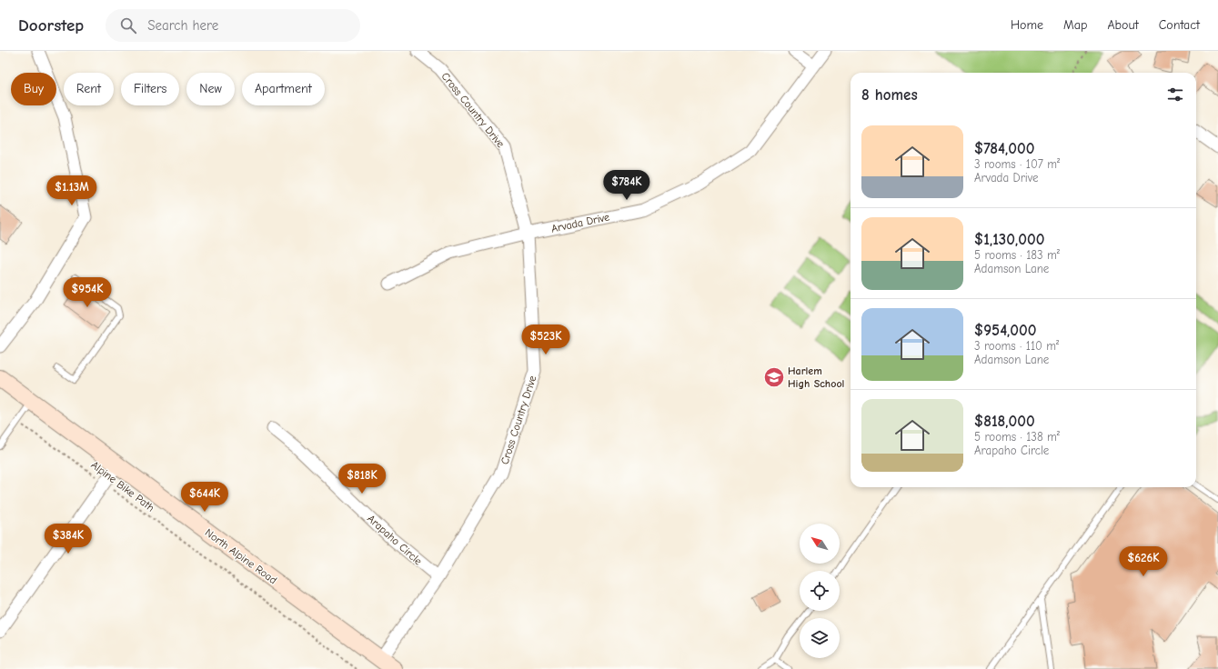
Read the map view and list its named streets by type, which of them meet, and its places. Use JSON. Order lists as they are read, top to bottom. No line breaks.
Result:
{"streets":{"main road":["North Alpine Road"],"street":["Cross Country Drive","Arvada Drive","Arapaho Circle"],"path":["Alpine Bike Path"]},"crossings":[["Cross Country Drive","Arvada Drive"],["Cross Country Drive","Arapaho Circle"],["Cross Country Drive","North Alpine Road"]],"places":{"school or university":["Harlem High School"]},"north":"top left","page":{"header":"Doorstep","search":"Search here","nav":["Home","Map","About","Contact"],"chip":["Buy","Rent","Filters","New","Apartment"],"heading":"8 homes","list":[{"name":"$784,000","note":"3 rooms · 107 m² · Arvada Drive"},{"name":"$1,130,000","note":"5 rooms · 183 m² · Adamson Lane"},{"name":"$954,000","note":"3 rooms · 110 m² · Adamson Lane"},{"name":"$818,000","note":"5 rooms · 138 m² · Arapaho Circle"}],"price":["$784K","$1.13M","$954K","$523K","$818K","$644K","$384K","$626K"]}}
